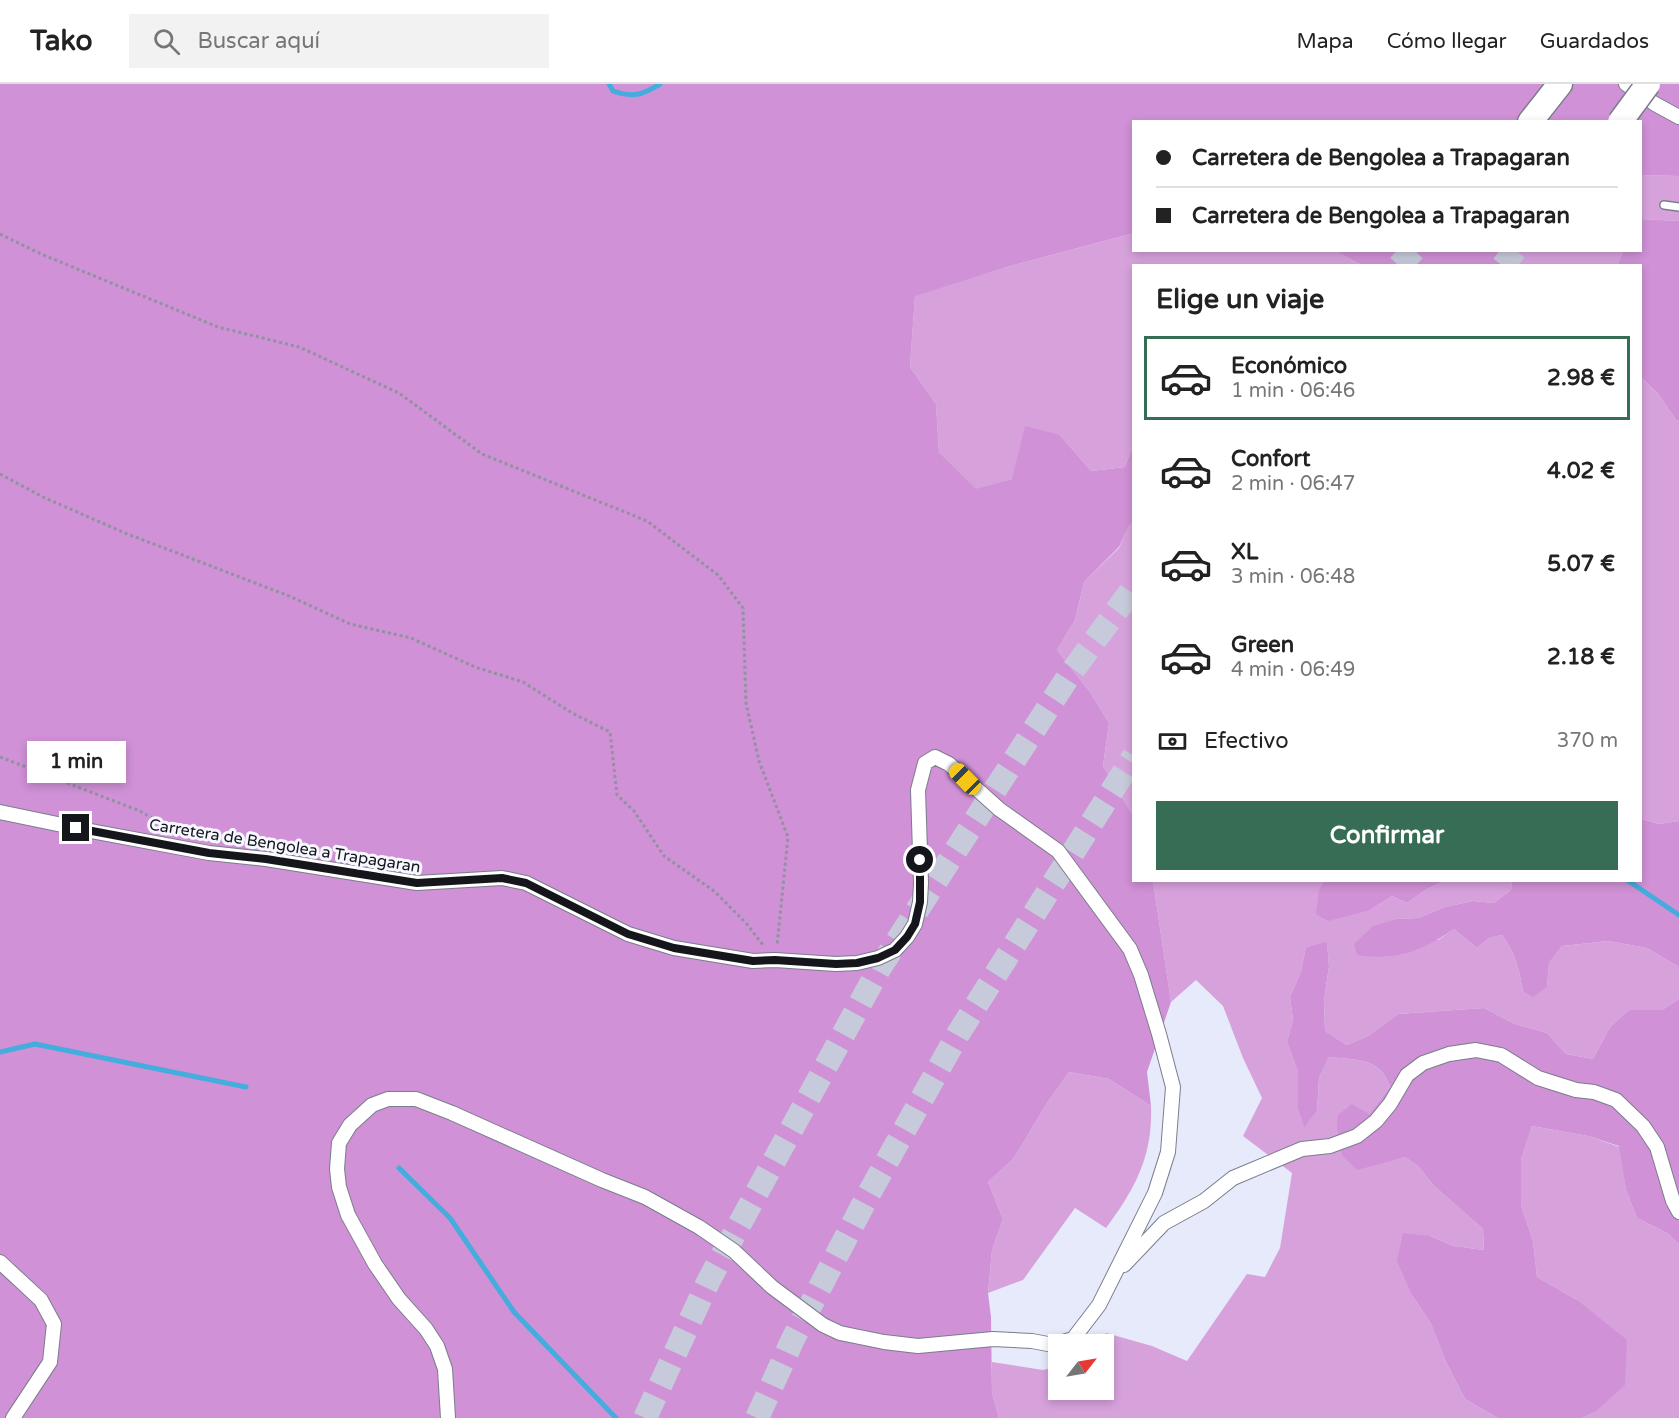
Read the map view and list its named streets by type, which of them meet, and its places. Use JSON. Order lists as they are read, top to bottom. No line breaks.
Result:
{"streets":{"street":["Carretera de Bengolea a Trapagaran"]},"north":"top right","page":{"header":"Tako","search":"Buscar aquí","nav":["Mapa","Cómo llegar","Guardados"],"banner":["Carretera de Bengolea a Trapagaran","Carretera de Bengolea a Trapagaran"],"heading":"Elige un viaje","list":[{"name":"Económico","note":"1 min · 06:46","value":"2.98 €"},{"name":"Confort","note":"2 min · 06:47","value":"4.02 €"},{"name":"XL","note":"3 min · 06:48","value":"5.07 €"},{"name":"Green","note":"4 min · 06:49","value":"2.18 €"}],"pay":["Efectivo","370 m"],"bubble":"1 min","buttons":"Confirmar"}}
